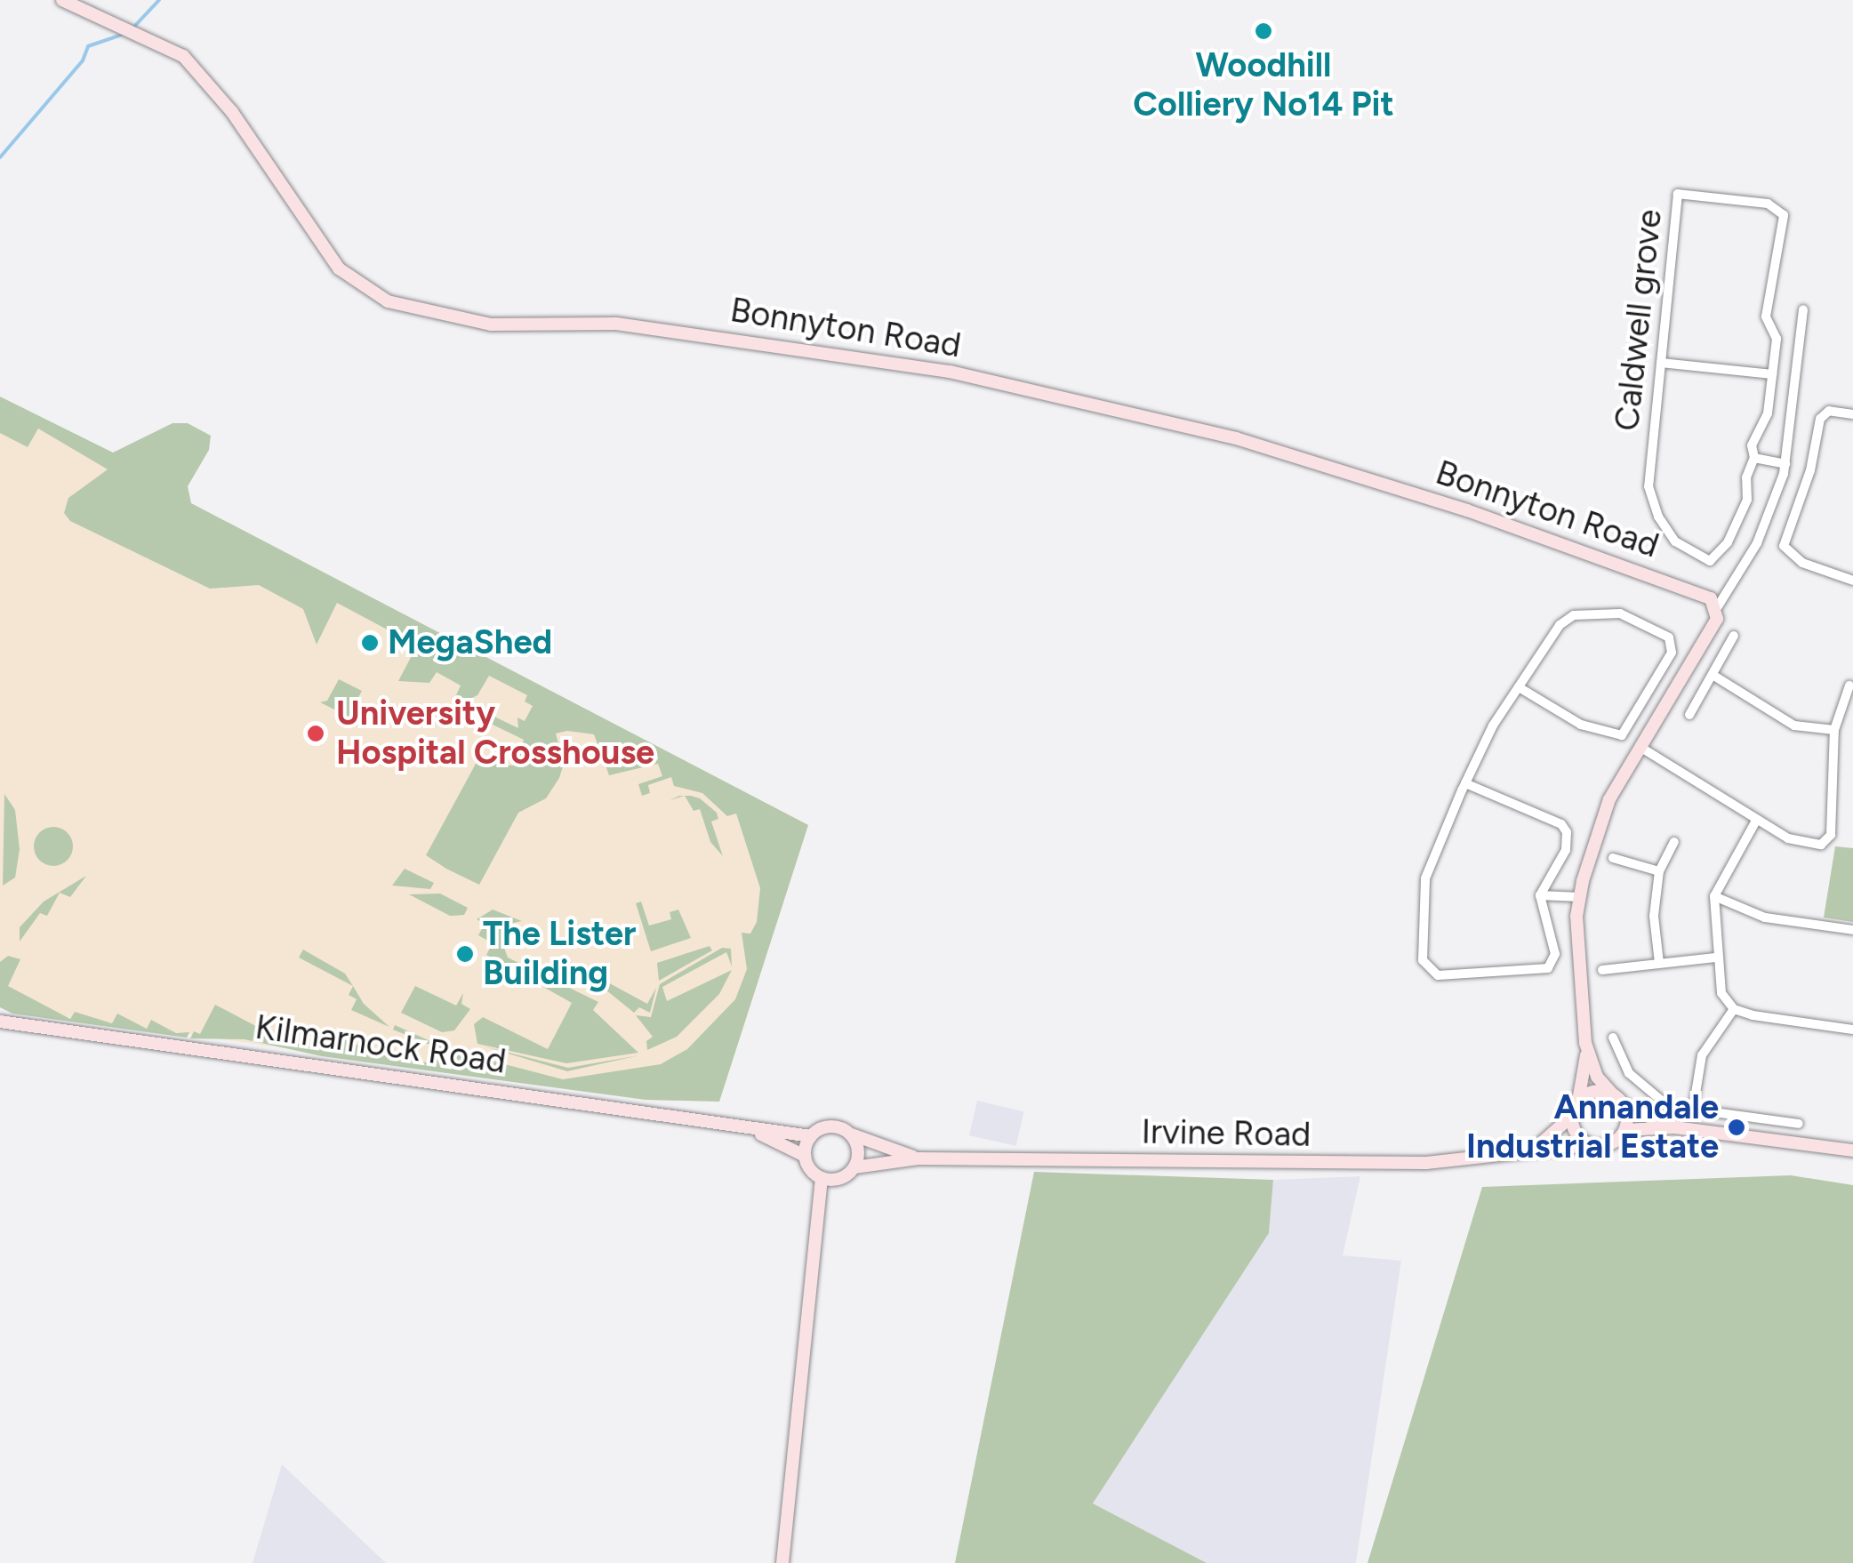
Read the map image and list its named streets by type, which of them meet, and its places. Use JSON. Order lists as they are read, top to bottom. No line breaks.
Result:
{"streets":{"main road":["Bonnyton Road","Kilmarnock Road","Irvine Road"],"street":["Caldwell grove"]},"crossings":[["Kilmarnock Road","Irvine Road"]],"places":["Woodhill Colliery No14 Pit","MegaShed","University Hospital Crosshouse","The Lister Building","Annandale Industrial Estate"]}
